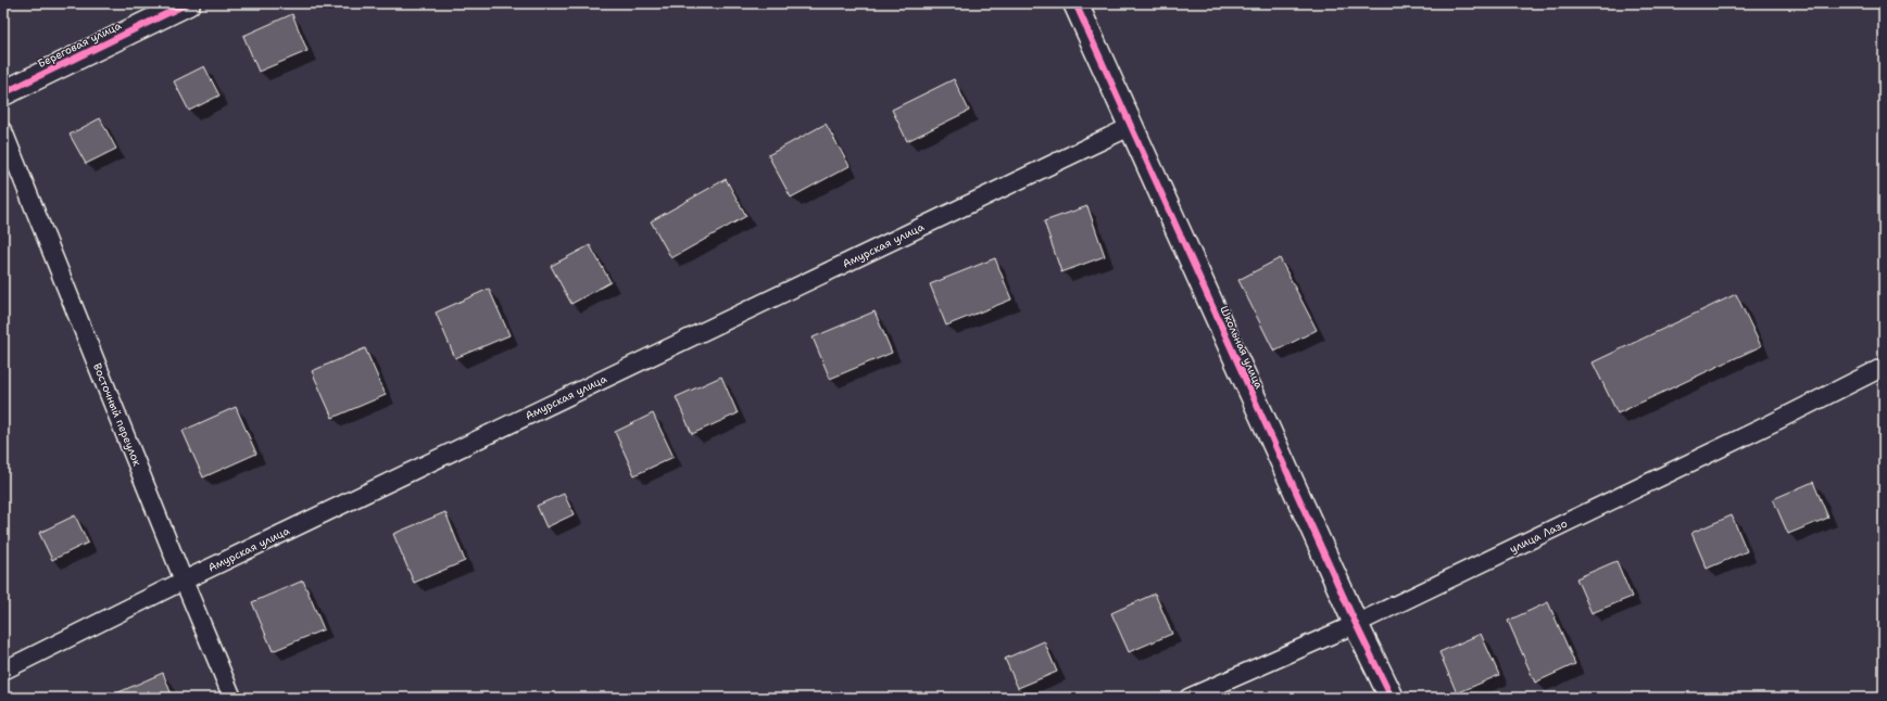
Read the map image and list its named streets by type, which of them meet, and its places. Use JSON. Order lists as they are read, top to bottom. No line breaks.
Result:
{"streets":{"street":["Береговая улица","Школьная улица"],"lane":["Амурская улица","Восточный переулок","улица Лазо"]},"crossings":[["Амурская улица","Школьная улица"],["Амурская улица","Восточный переулок"],["Школьная улица","улица Лазо"]]}
